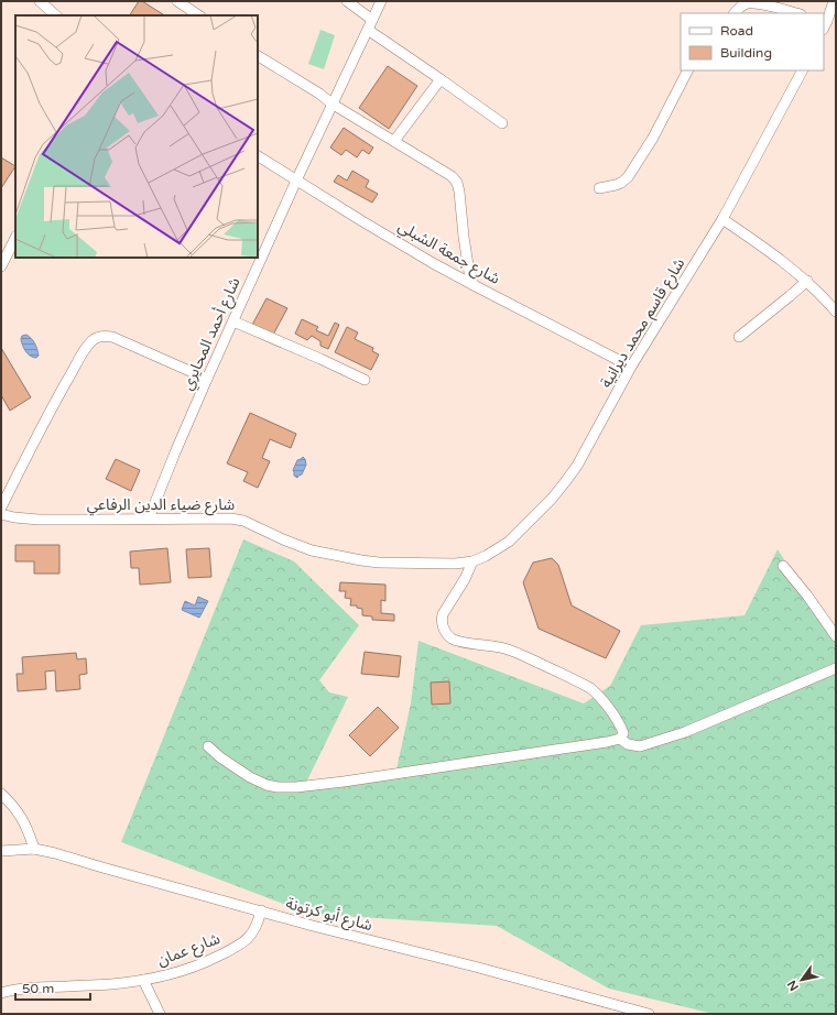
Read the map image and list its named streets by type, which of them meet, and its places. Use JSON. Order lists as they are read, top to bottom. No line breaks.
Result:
{"streets":{"street":["شارع جمعة الشبلي","شارع قاسم محمد ديرانية","شارع أحمد المحايري","شارع ضياء الدين الرفاعي","شارع أبو كرتونة","شارع عمان"]},"crossings":[["شارع جمعة الشبلي","شارع قاسم محمد ديرانية"],["شارع جمعة الشبلي","شارع أحمد المحايري"],["شارع قاسم محمد ديرانية","شارع ضياء الدين الرفاعي"],["شارع أحمد المحايري","شارع ضياء الدين الرفاعي"],["شارع أبو كرتونة","شارع عمان"]],"legend":["Road","Building"],"scale_bar":"50 m","north":"bottom left"}
